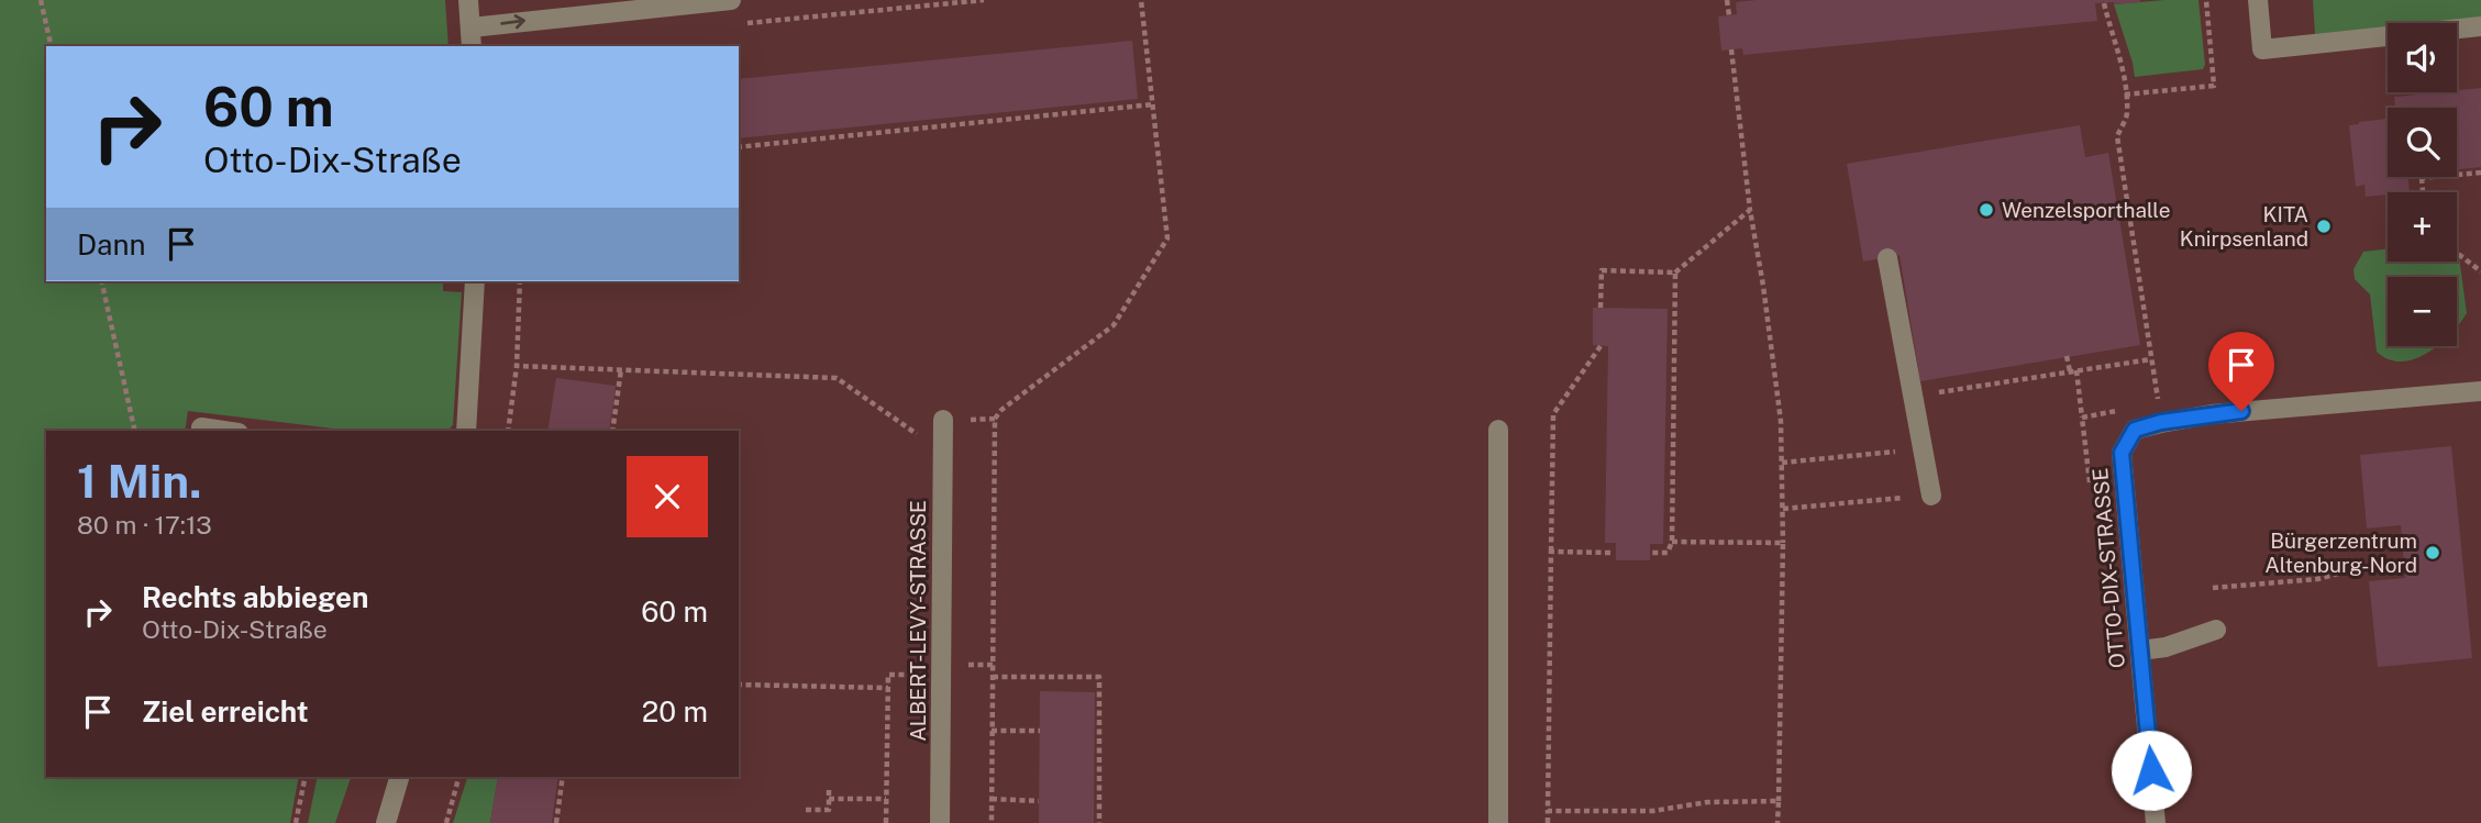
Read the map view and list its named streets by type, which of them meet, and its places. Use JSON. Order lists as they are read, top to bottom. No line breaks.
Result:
{"streets":{"street":["OTTO-DIX-STRASSE","ALBERT-LEVY-STRASSE"]},"places":["Wenzelsporthalle","KITA Knirpsenland","Bürgerzentrum Altenburg-Nord"],"page":{"map_buttons":["+","−"],"turn":["60 m","Otto-Dix-Straße"],"then":"Dann","heading":["1 Min.","80 m · 17:13"],"list":[{"name":"Rechts abbiegen","note":"Otto-Dix-Straße","value":"60 m"},{"name":"Ziel erreicht","value":"20 m"}]}}
